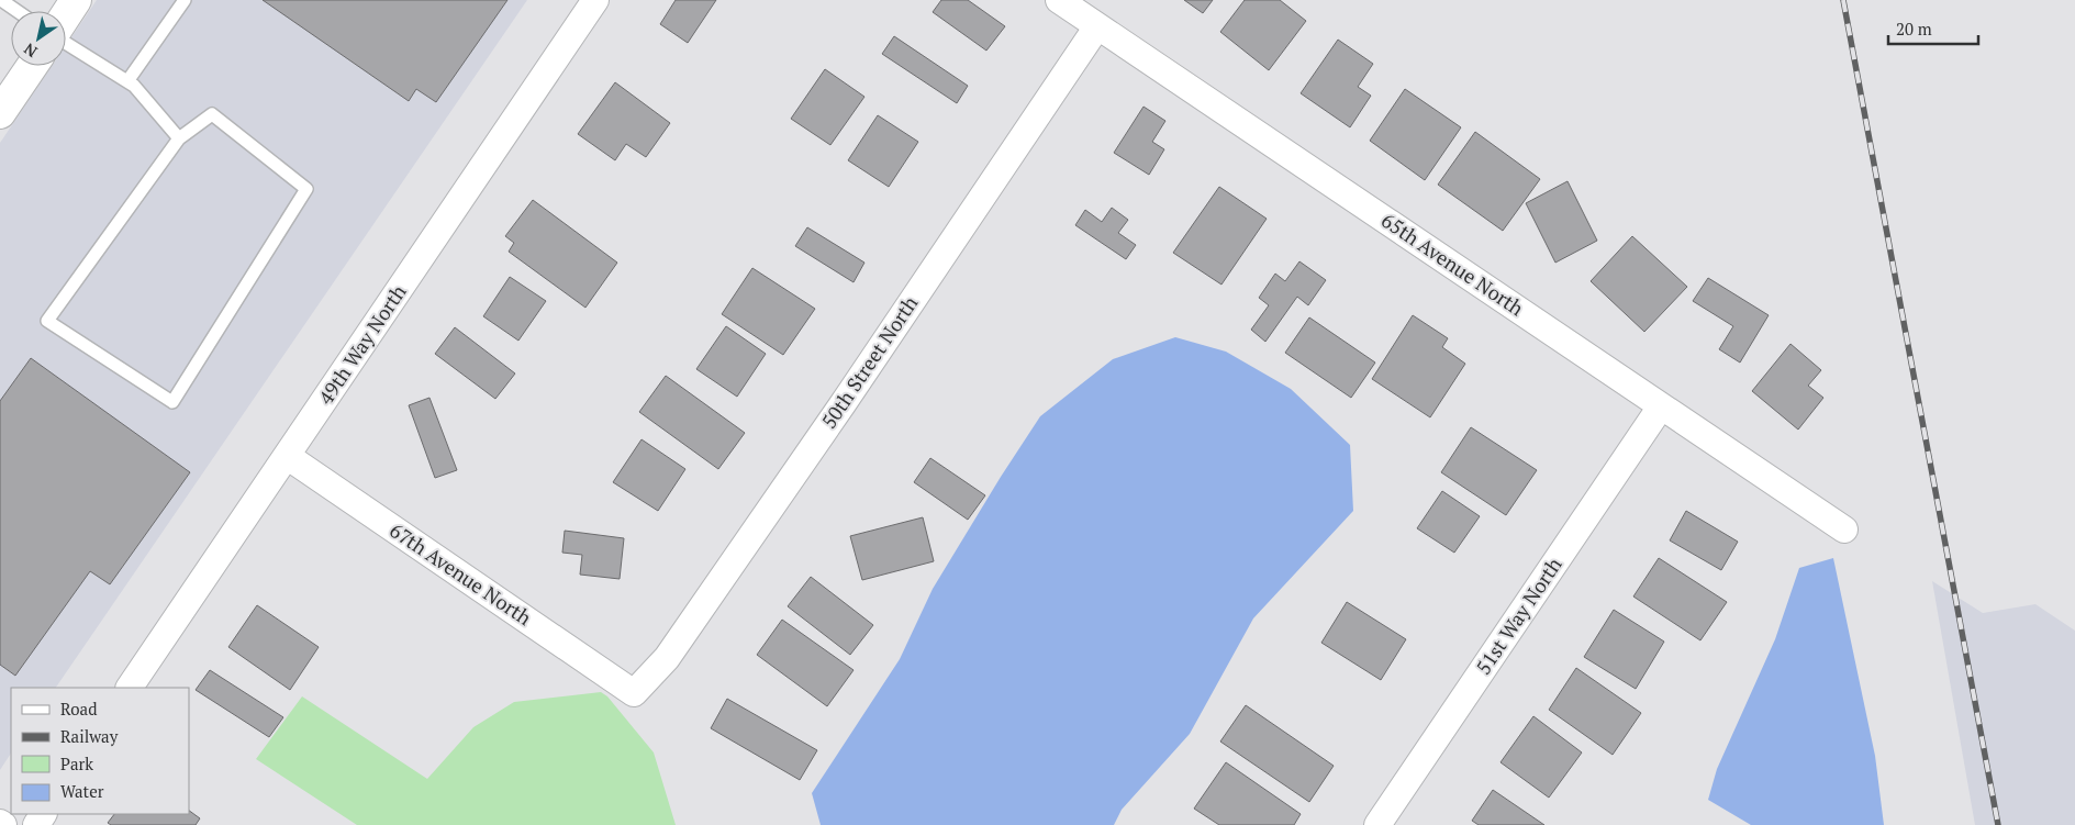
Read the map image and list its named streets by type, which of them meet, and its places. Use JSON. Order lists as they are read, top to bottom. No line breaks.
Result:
{"streets":{"street":["65th Avenue North","49th Way North","50th Street North","67th Avenue North","51st Way North"]},"crossings":[["65th Avenue North","50th Street North"],["65th Avenue North","51st Way North"],["49th Way North","67th Avenue North"],["50th Street North","67th Avenue North"]],"legend":["Road","Railway","Park","Water"],"scale_bar":"20 m","north":"bottom left"}
